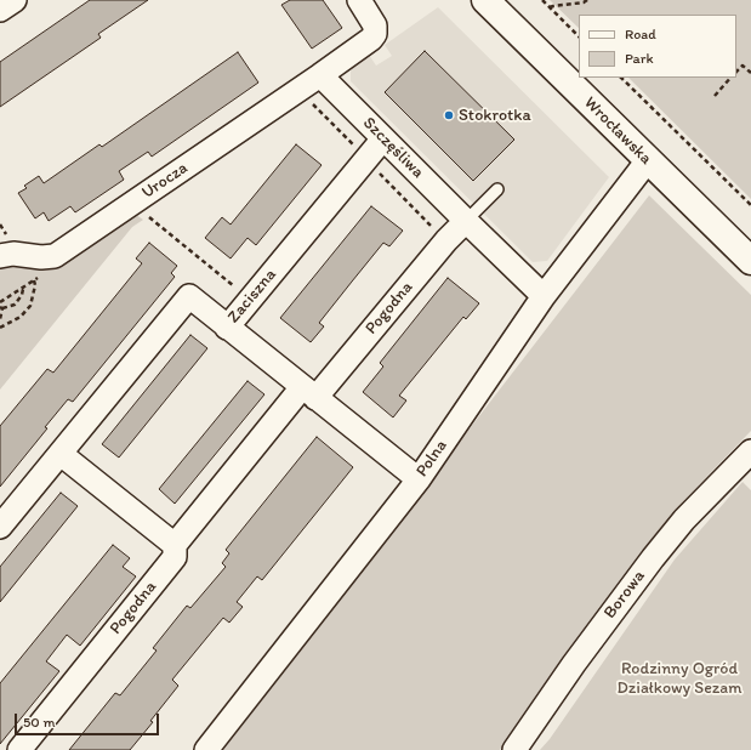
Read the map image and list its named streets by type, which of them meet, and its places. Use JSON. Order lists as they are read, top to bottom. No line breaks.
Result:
{"streets":{"street":["Wrocławska","Szczęśliwa","Urocza","Zaciszna","Pogodna","Polna","Borowa"]},"crossings":[["Wrocławska","Polna"],["Szczęśliwa","Urocza"],["Szczęśliwa","Zaciszna"],["Szczęśliwa","Pogodna"],["Szczęśliwa","Polna"]],"parks":["Rodzinny Ogród Działkowy Sezam"],"places":["Stokrotka"],"legend":["Road","Park"],"scale_bar":"50 m"}
